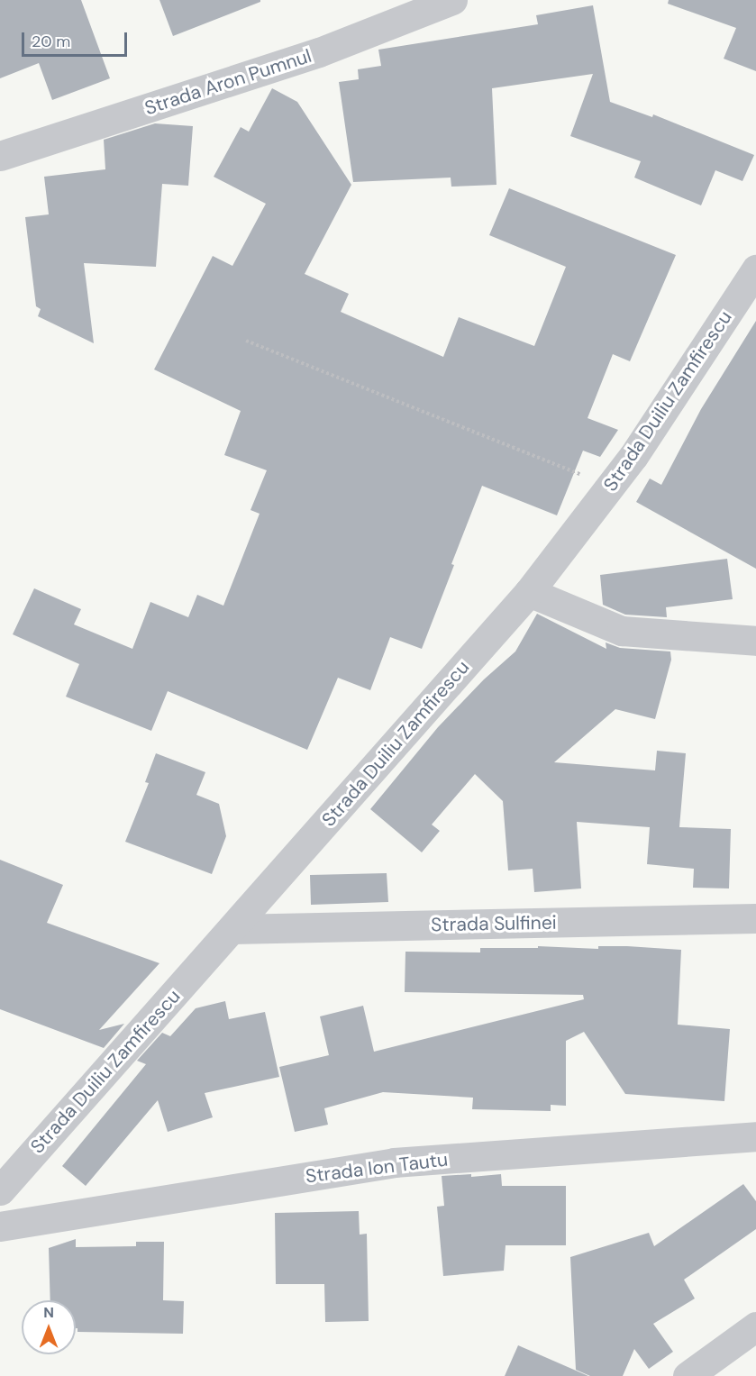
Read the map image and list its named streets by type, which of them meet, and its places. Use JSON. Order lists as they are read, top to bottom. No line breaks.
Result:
{"streets":{"street":["Strada Aron Pumnul","Strada Duiliu Zamfirescu","Strada Sulfinei","Strada Ion Tautu"]},"crossings":[["Strada Duiliu Zamfirescu","Strada Sulfinei"]],"scale_bar":"20 m","north":"top"}
